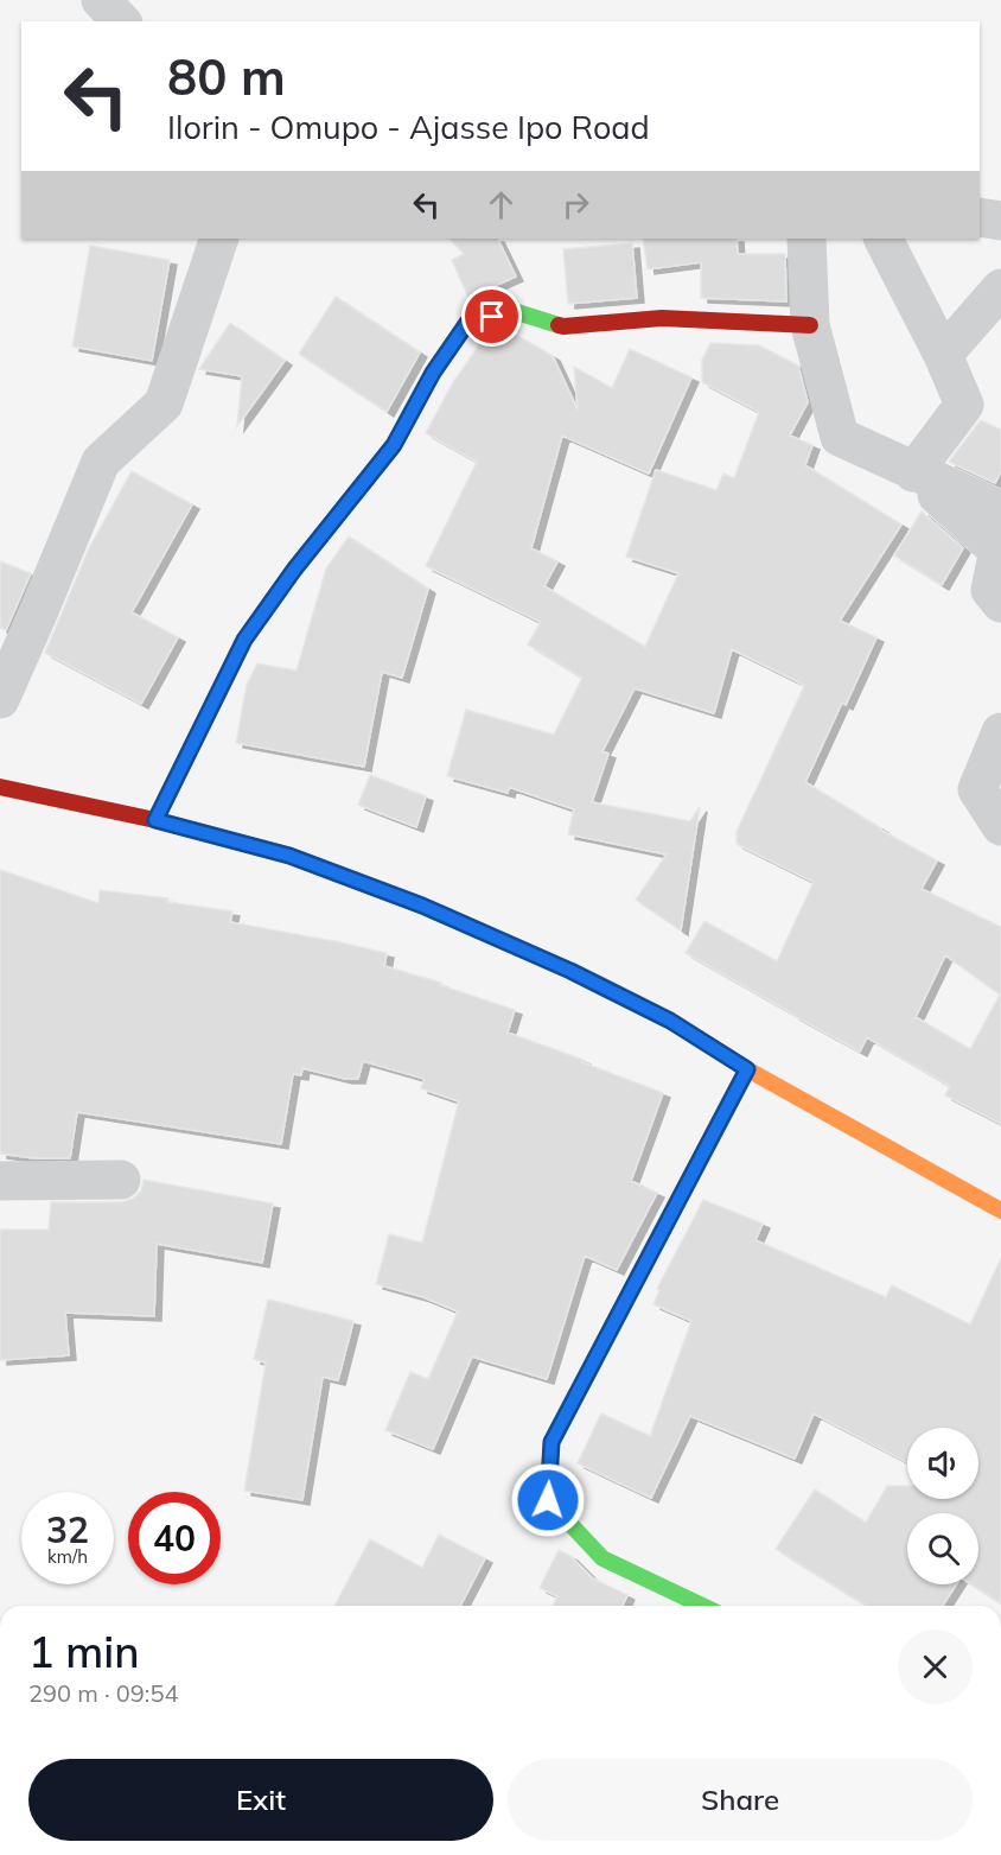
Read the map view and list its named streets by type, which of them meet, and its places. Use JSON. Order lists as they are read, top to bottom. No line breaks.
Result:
{"page":{"turn":["80 m","Ilorin - Omupo - Ajasse Ipo Road"],"speed":"32 km/h","limit":"40","heading":["1 min","290 m · 09:54"],"buttons":["Exit","Share"]}}
